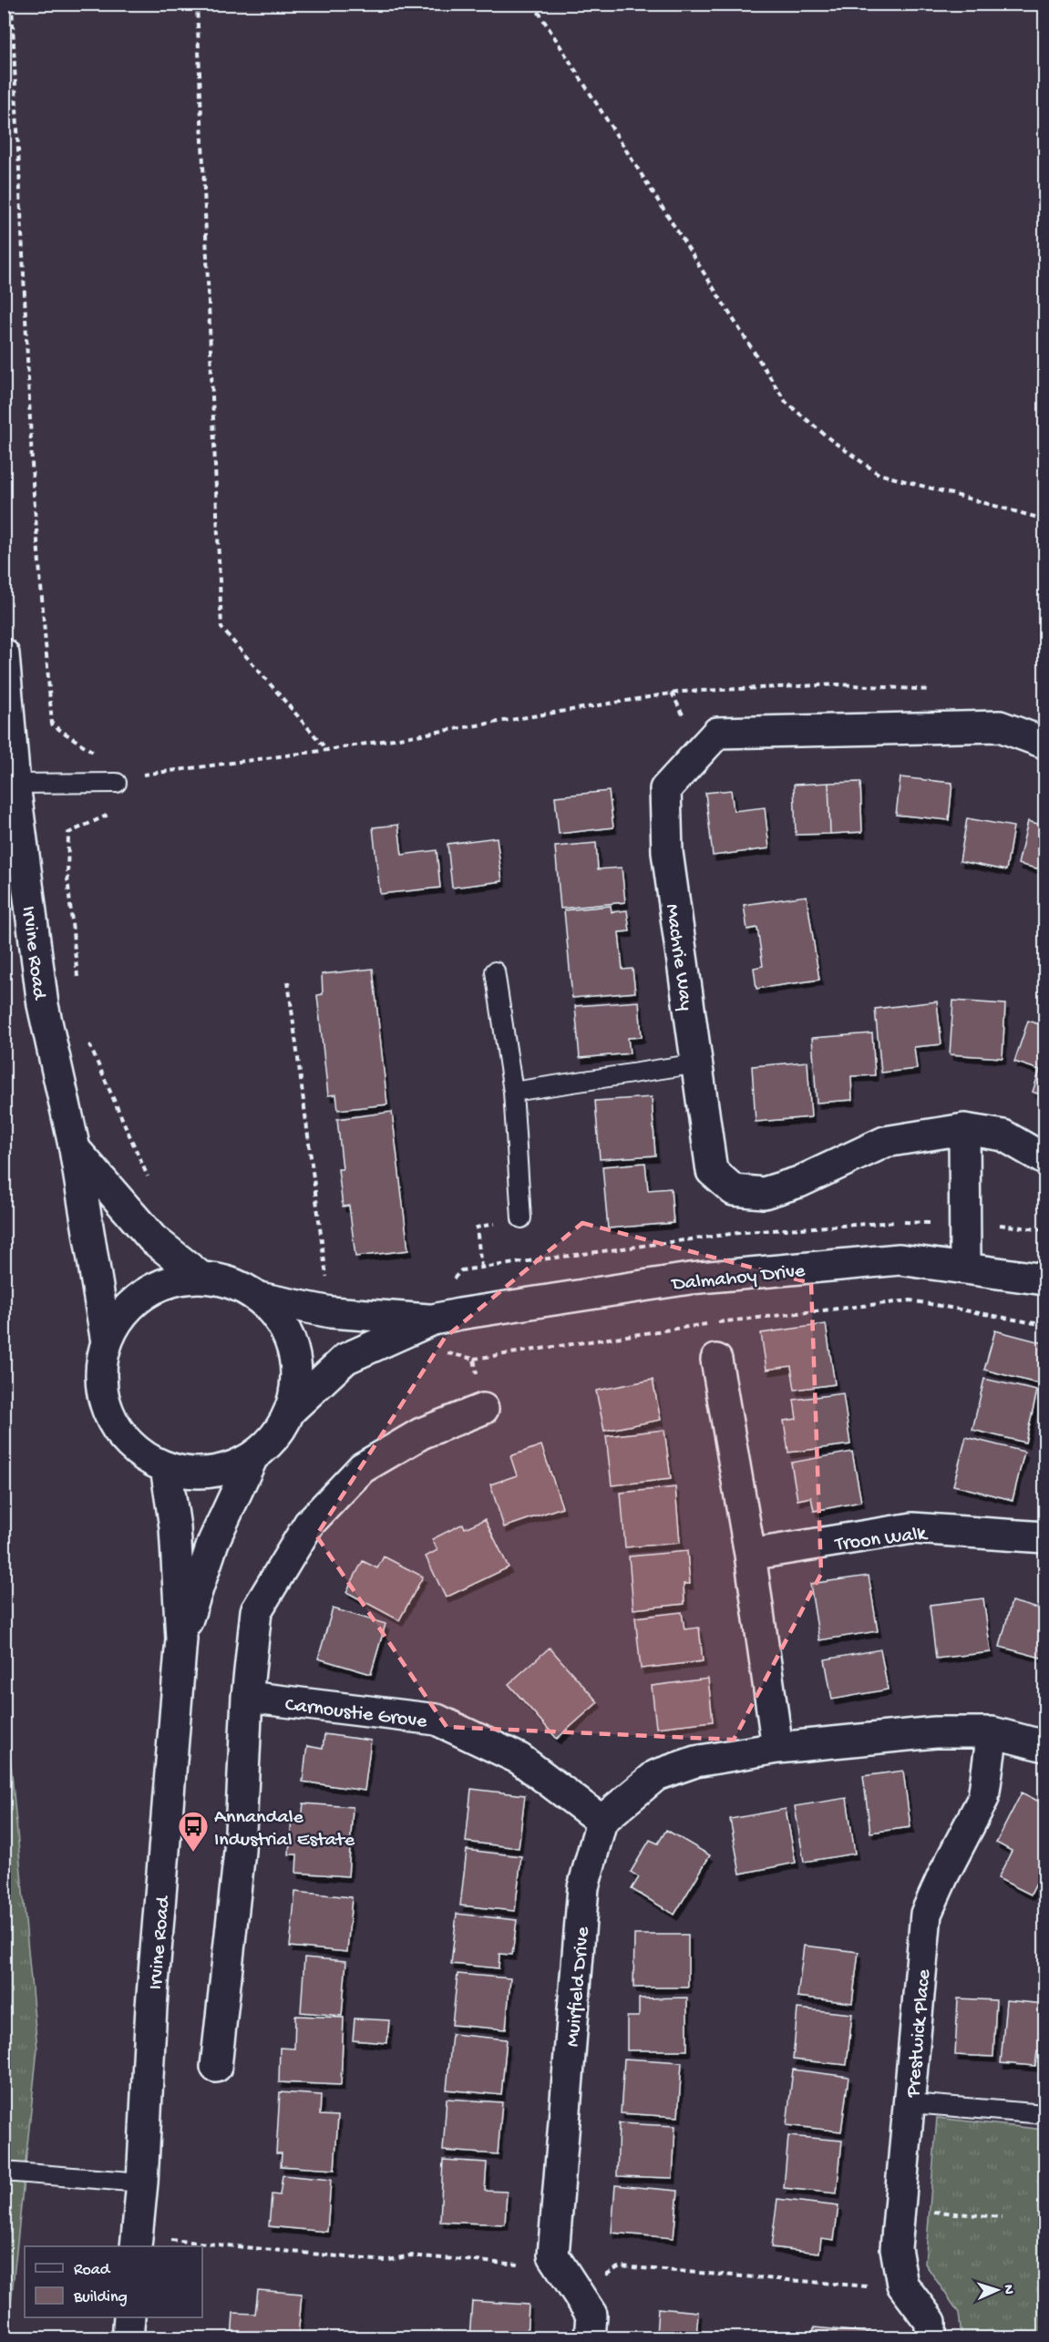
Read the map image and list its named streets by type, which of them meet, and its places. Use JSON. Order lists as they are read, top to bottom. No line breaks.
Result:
{"streets":{"street":["Irvine Road","Machrie Way","Dalmahoy Drive","Troon Walk","Carnoustie Grove","Muirfield Drive","Prestwick Place"]},"crossings":[["Carnoustie Grove","Muirfield Drive"]],"places":{"bus stop":["Annandale Industrial Estate"]},"legend":["Road","Building"],"north":"right"}
